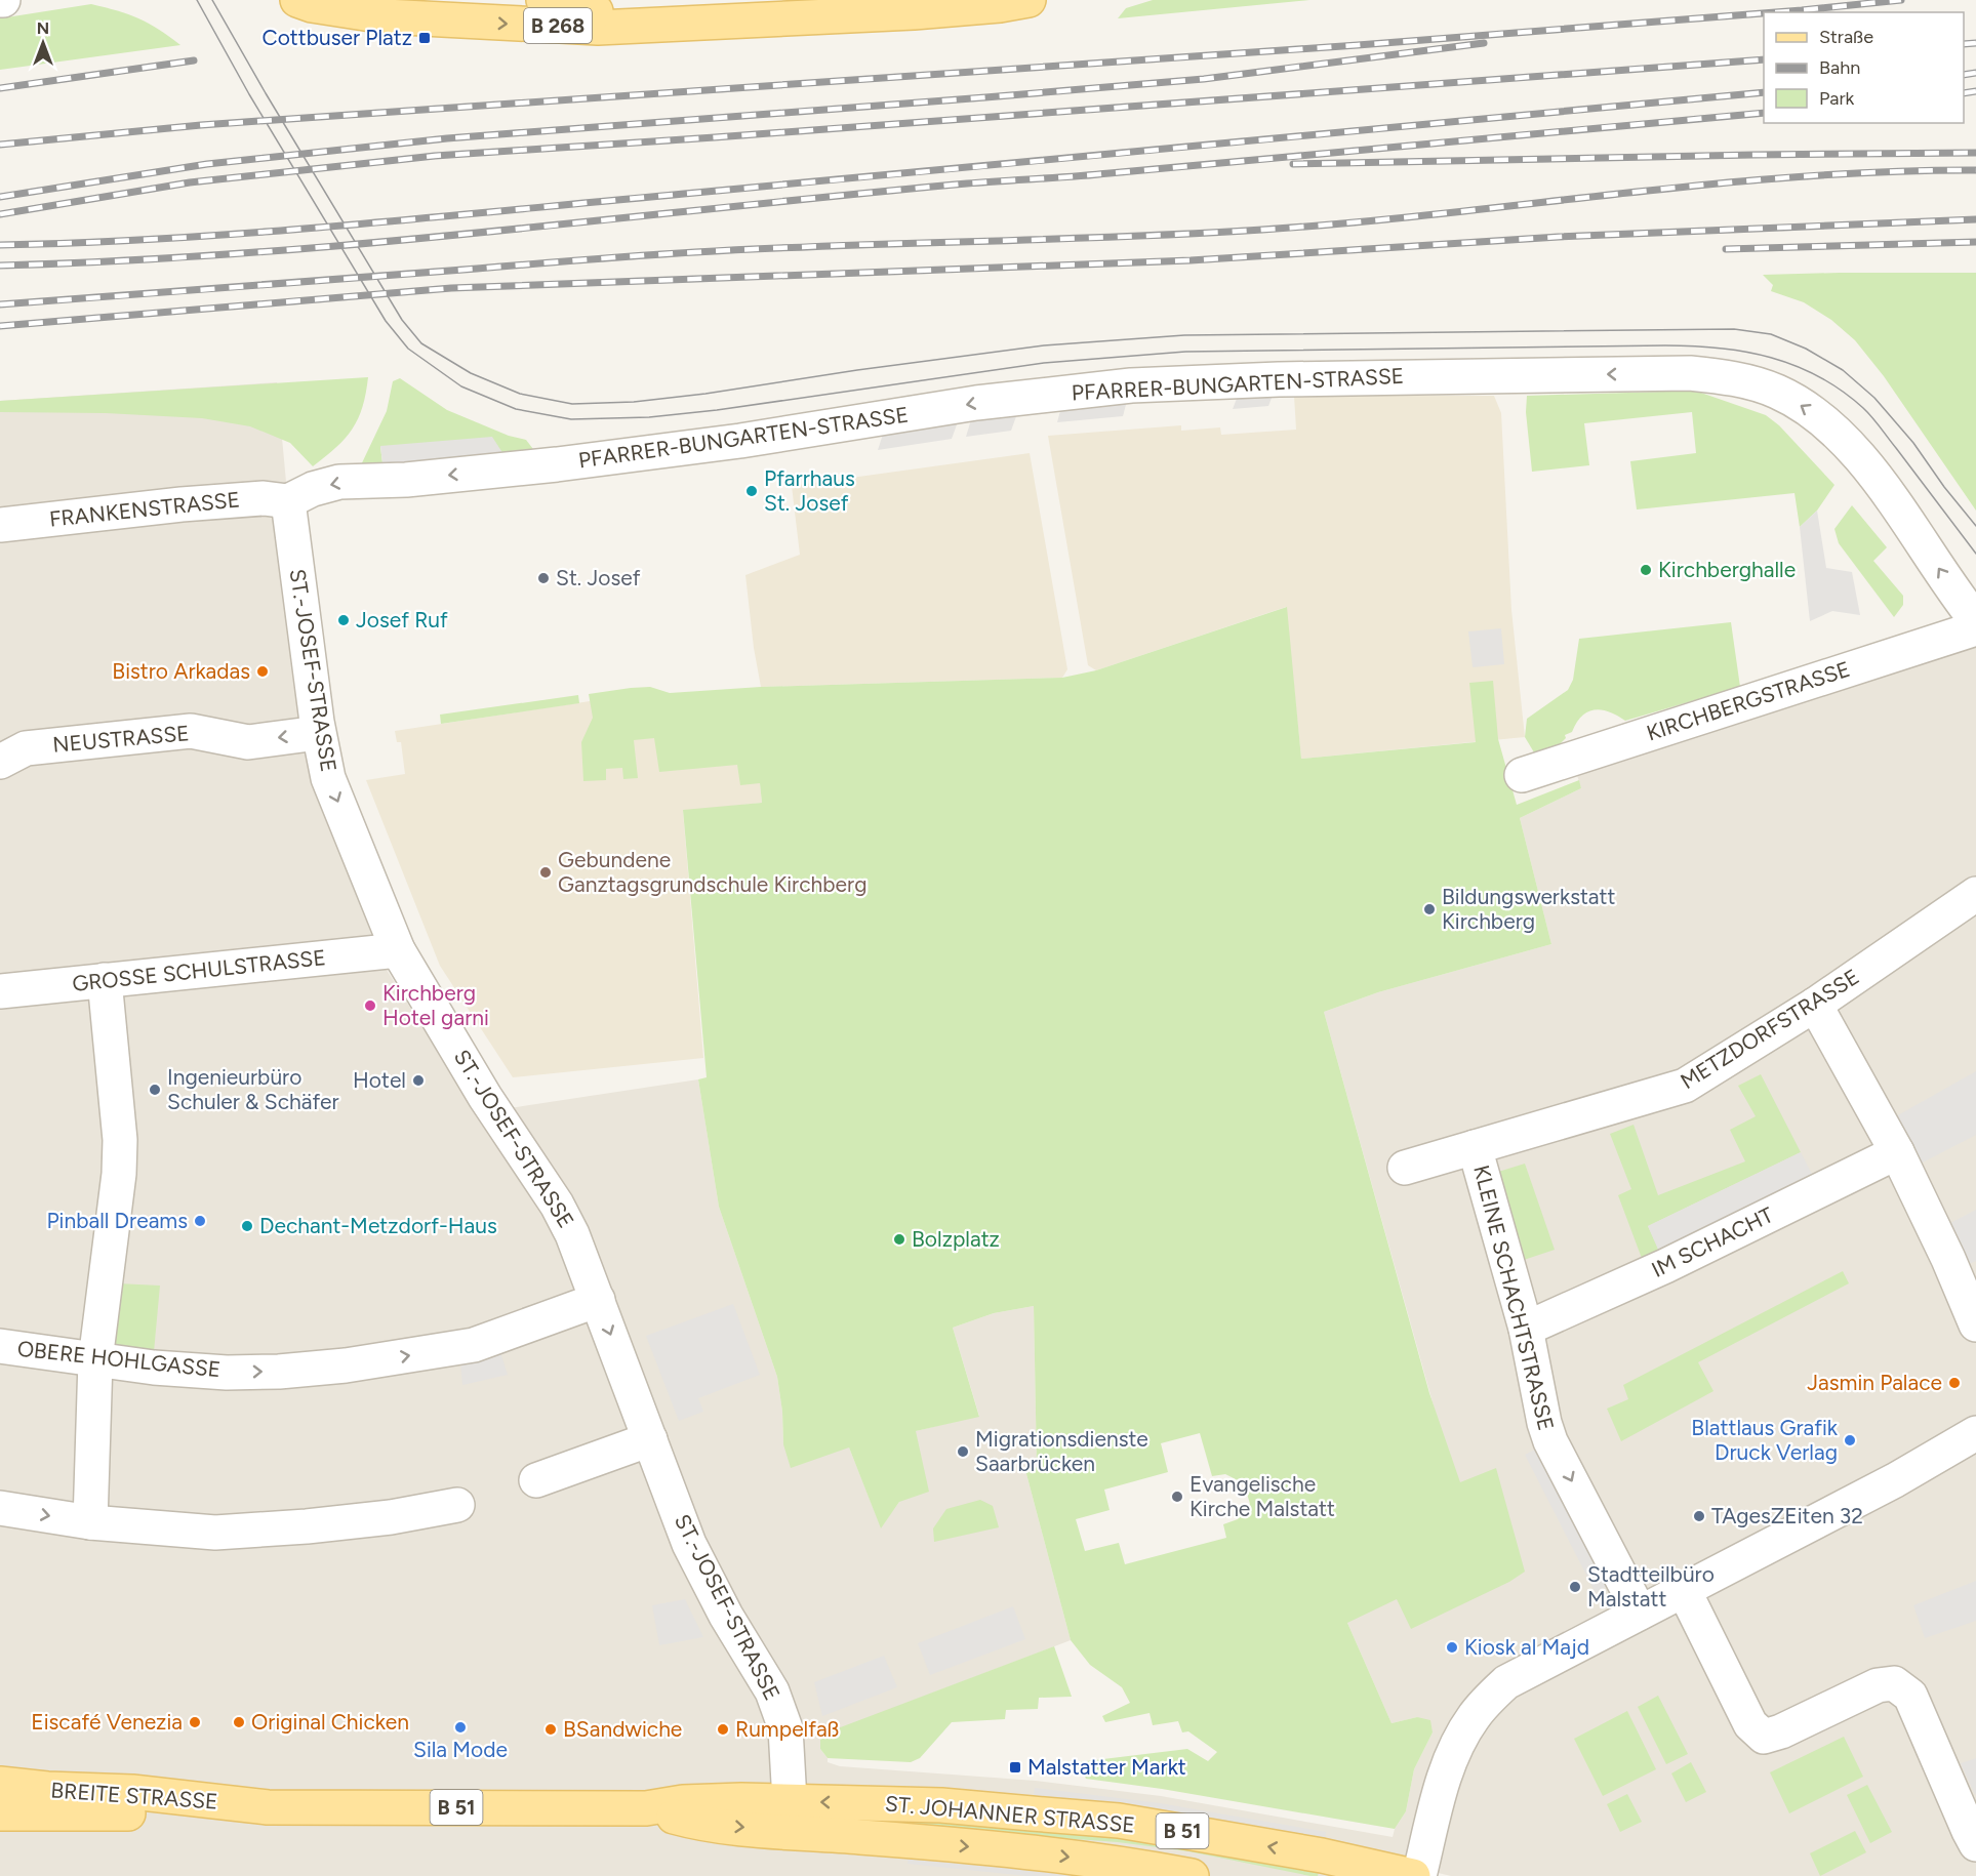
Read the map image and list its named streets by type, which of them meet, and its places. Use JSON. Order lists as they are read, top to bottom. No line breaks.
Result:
{"streets":{"main road":["B 268","BREITE STRASSE","B 51","ST. JOHANNER STRASSE"],"street":["PFARRER-BUNGARTEN-STRASSE","FRANKENSTRASSE","ST.-JOSEF-STRASSE","KIRCHBERGSTRASSE","NEUSTRASSE","GROSSE SCHULSTRASSE","METZDORFSTRASSE","IM SCHACHT","KLEINE SCHACHTSTRASSE","OBERE HOHLGASSE"]},"crossings":[["PFARRER-BUNGARTEN-STRASSE","FRANKENSTRASSE"],["PFARRER-BUNGARTEN-STRASSE","ST.-JOSEF-STRASSE"],["FRANKENSTRASSE","ST.-JOSEF-STRASSE"],["ST.-JOSEF-STRASSE","NEUSTRASSE"],["ST.-JOSEF-STRASSE","GROSSE SCHULSTRASSE"],["ST.-JOSEF-STRASSE","OBERE HOHLGASSE"],["ST.-JOSEF-STRASSE","BREITE STRASSE"],["METZDORFSTRASSE","KLEINE SCHACHTSTRASSE"],["IM SCHACHT","KLEINE SCHACHTSTRASSE"],["BREITE STRASSE","ST. JOHANNER STRASSE"]],"one_way":["PFARRER-BUNGARTEN-STRASSE","NEUSTRASSE","KLEINE SCHACHTSTRASSE"],"places":{"transit":["Cottbuser Platz","Malstatter Markt"],"other":["Pfarrhaus St. Josef","Kirchberghalle","St. Josef","Josef Ruf","Bistro Arkadas","Gebundene Ganztagsgrundschule Kirchberg","Bildungswerkstatt Kirchberg","Kirchberg Hotel garni","Hotel","Ingenieurbüro Schuler & Schäfer","Pinball Dreams","Dechant-Metzdorf-Haus","Bolzplatz","Jasmin Palace","Blattlaus Grafik Druck Verlag","Migrationsdienste Saarbrücken","Evangelische Kirche Malstatt","TAgesZEiten 32","Stadtteilbüro Malstatt","Kiosk al Majd","Eiscafé Venezia","Original Chicken","Sila Mode","BSandwiche","Rumpelfaß"]},"legend":["Straße","Bahn","Park"],"north":"top"}
